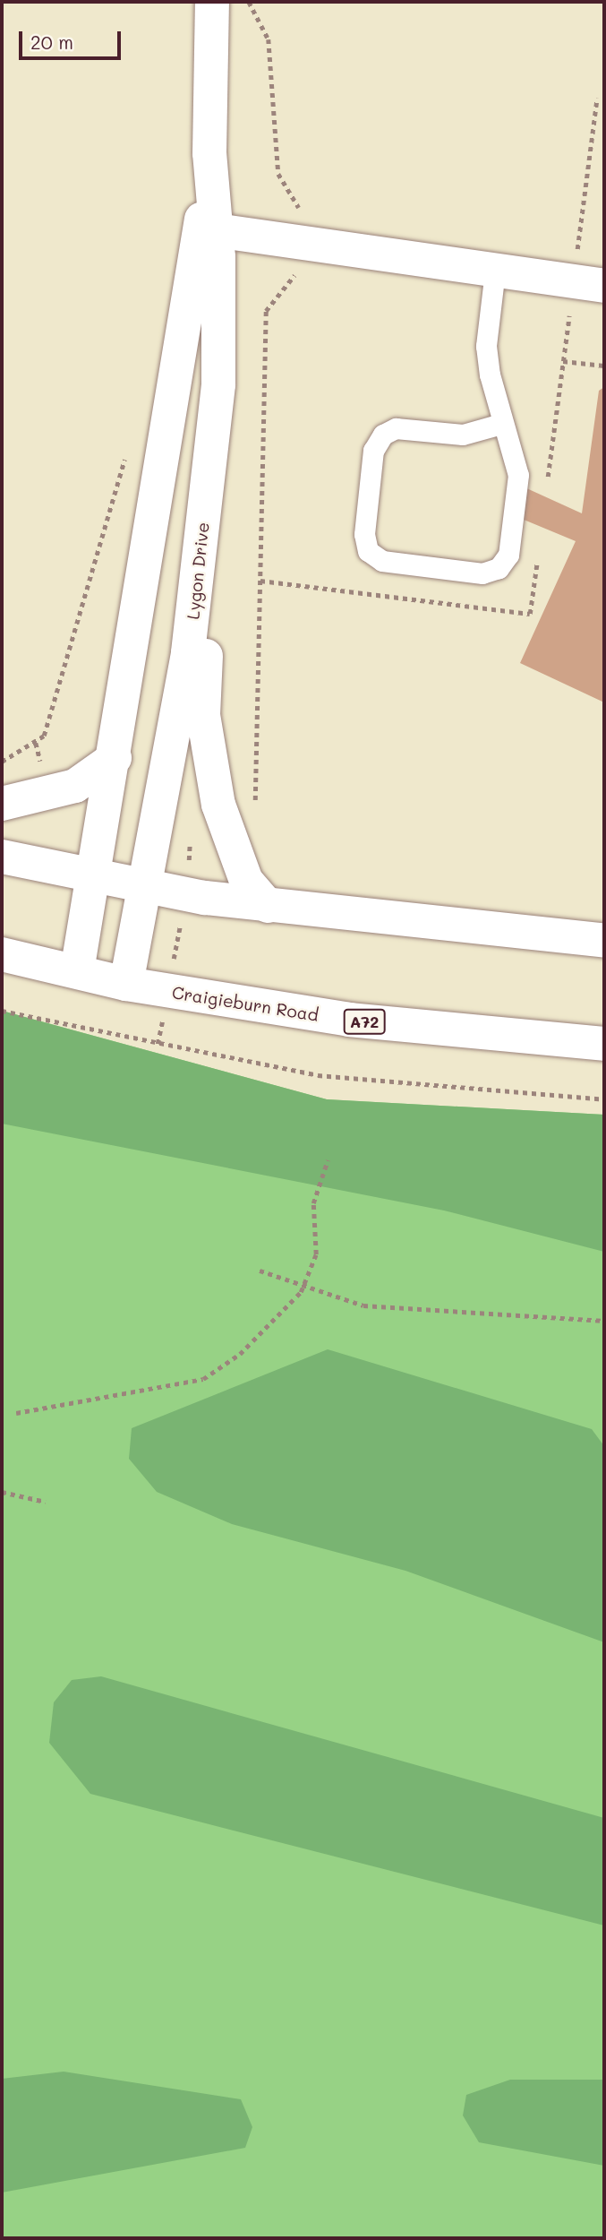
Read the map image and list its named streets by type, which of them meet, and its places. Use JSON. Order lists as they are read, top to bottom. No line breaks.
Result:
{"streets":{"street":["Lygon Drive","Craigieburn Road","A72"]},"crossings":[["Lygon Drive","Craigieburn Road"]],"scale_bar":"20 m"}
